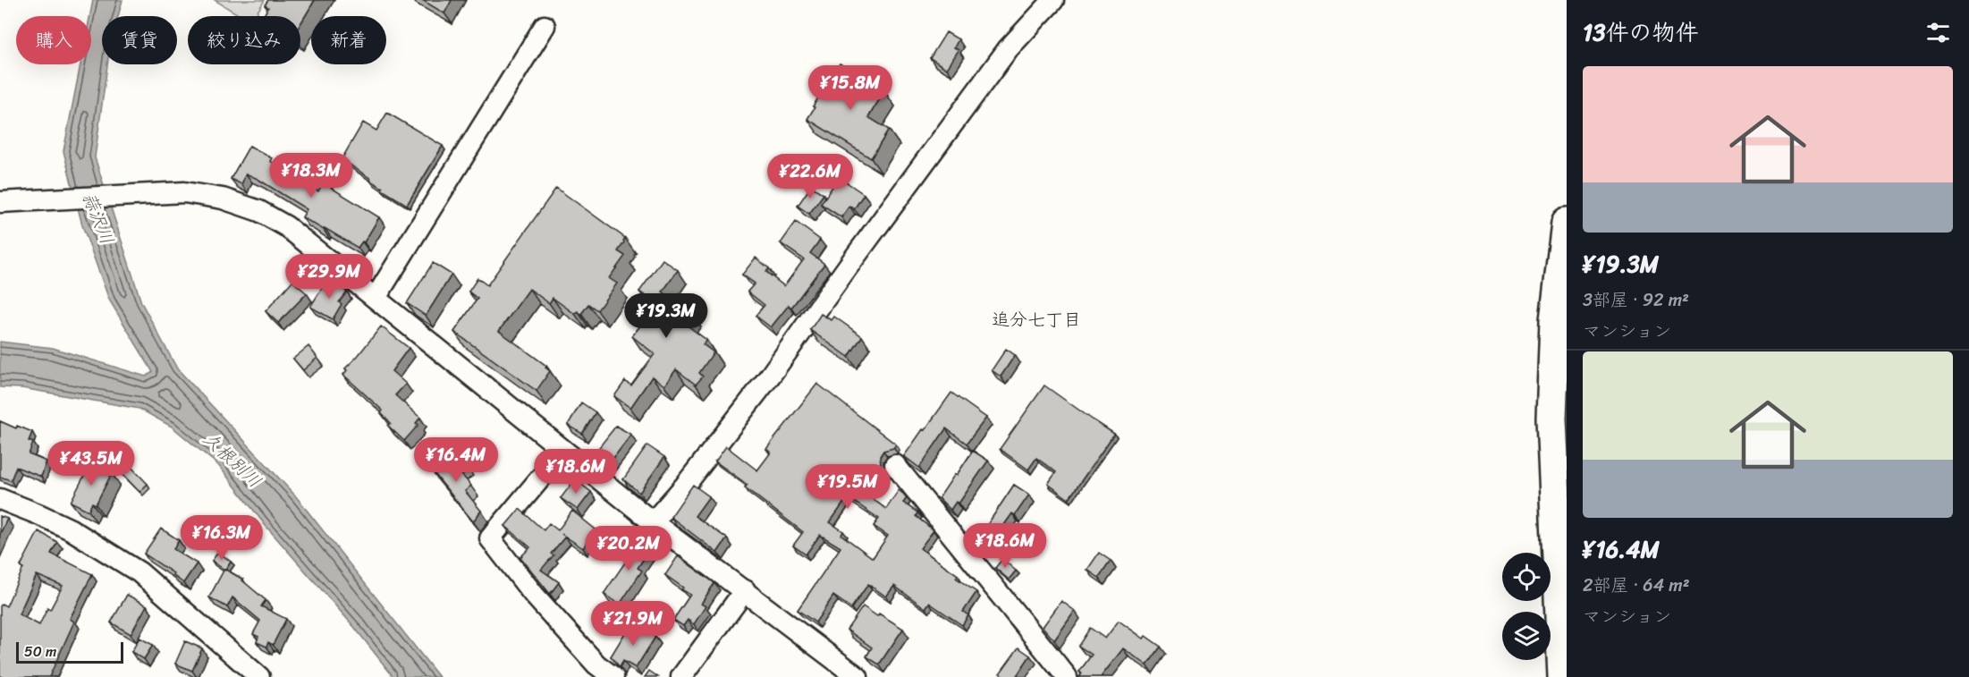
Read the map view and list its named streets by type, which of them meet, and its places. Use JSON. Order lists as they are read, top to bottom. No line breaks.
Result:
{"districts":["追分七丁目"],"water":["蒜沢川","久根別川"],"scale_bar":"50 m","page":{"heading":"13件の物件","chip":["購入","賃貸","絞り込み","新着"],"list":[{"name":"¥19.3M","note":"3部屋 · 92 m² · マンション"},{"name":"¥16.4M","note":"2部屋 · 64 m² · マンション"}],"price":["¥15.8M","¥18.3M","¥22.6M","¥29.9M","¥19.3M","¥16.4M","¥43.5M","¥18.6M","¥19.5M","¥16.3M","¥18.6M","¥20.2M","¥21.9M"],"scale":"50 m"}}
